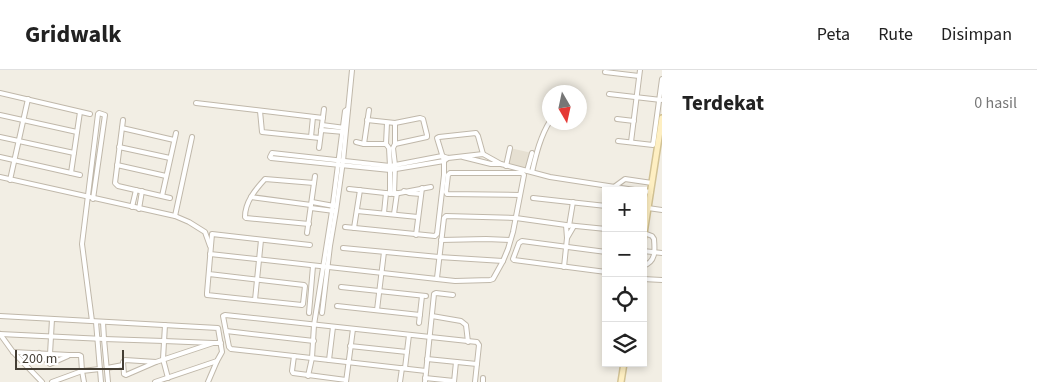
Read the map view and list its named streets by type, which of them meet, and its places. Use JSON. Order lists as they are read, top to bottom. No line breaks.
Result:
{"scale_bar":"200 m","north":"bottom","page":{"header":"Gridwalk","nav":["Peta","Rute","Disimpan"],"heading":["Terdekat","0 hasil"],"map_buttons":["+","−"],"scale":"200 m"}}
